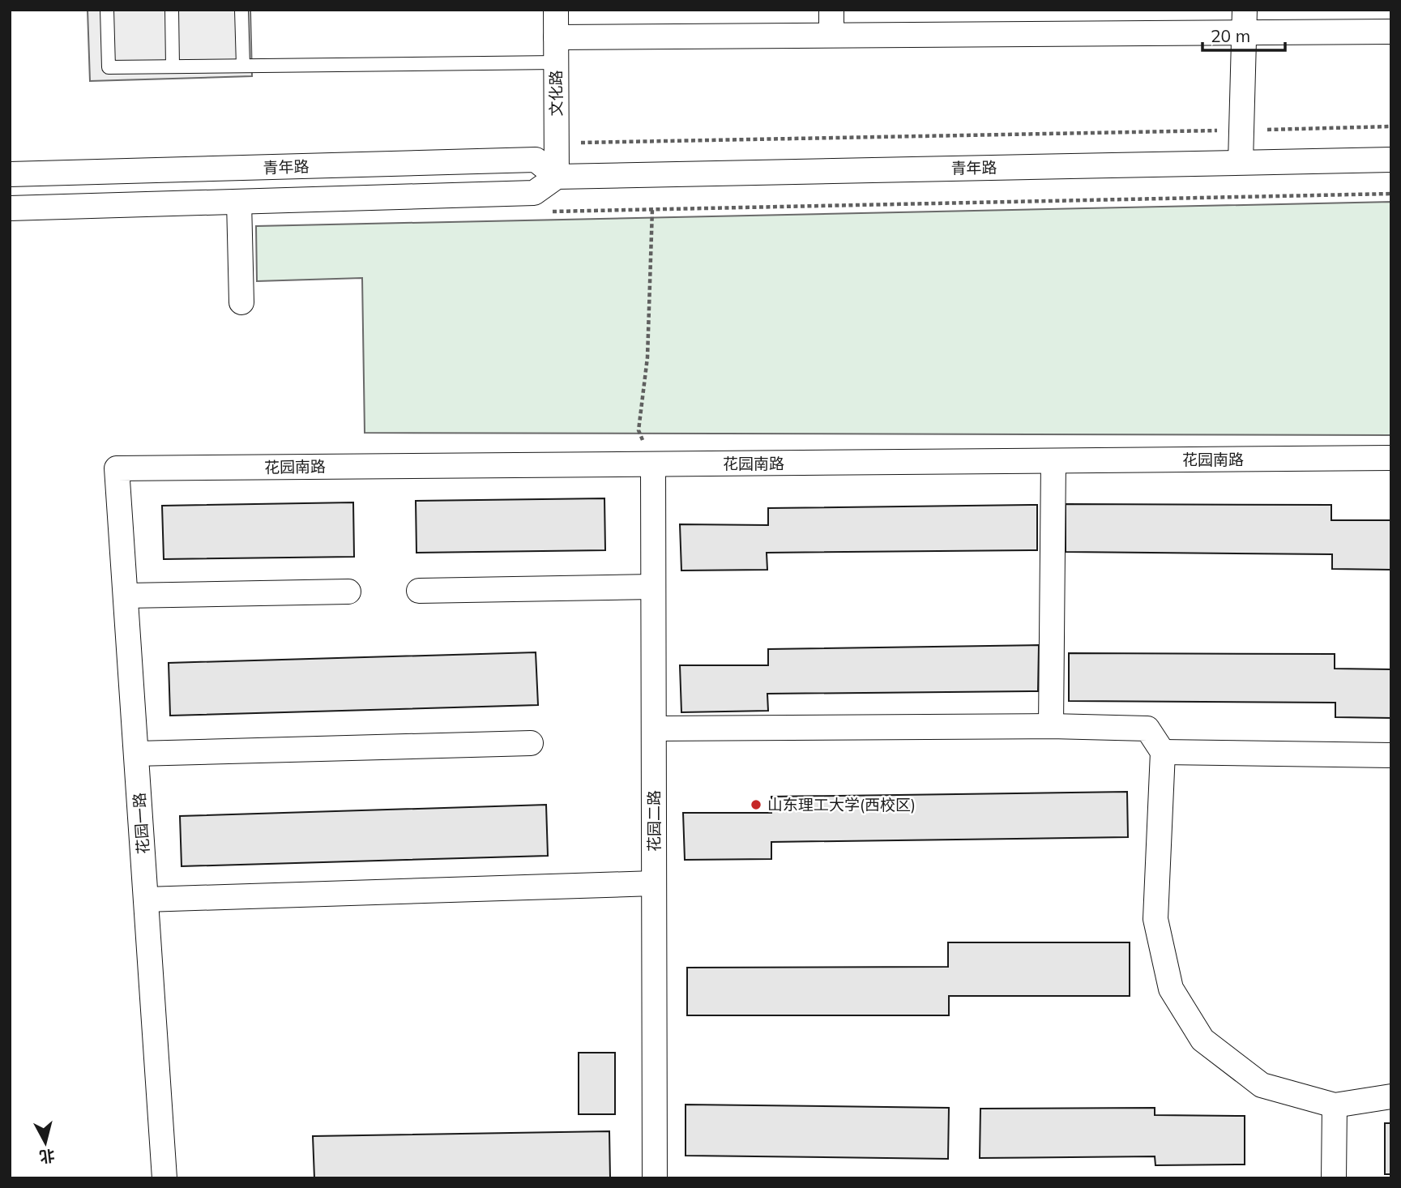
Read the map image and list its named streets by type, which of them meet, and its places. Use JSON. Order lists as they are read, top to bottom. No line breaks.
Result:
{"streets":{"street":["文化路","青年路","花园南路","花园二路","花园一路"]},"crossings":[["文化路","青年路"],["花园南路","花园二路"],["花园南路","花园一路"]],"places":["山东理工大学(西校区)"],"scale_bar":"20 m","north":"bottom"}
